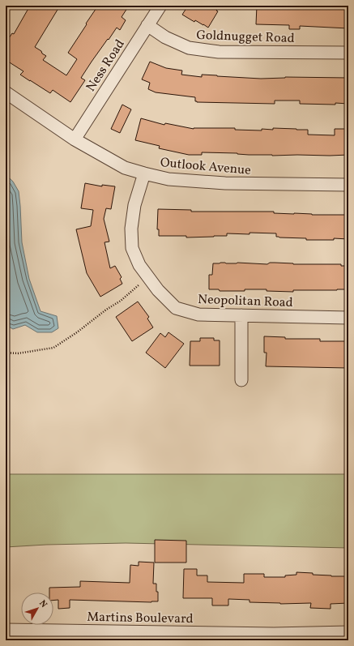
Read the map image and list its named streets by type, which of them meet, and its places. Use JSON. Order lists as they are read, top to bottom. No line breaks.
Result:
{"streets":{"street":["Goldnugget Road","Ness Road","Outlook Avenue","Neopolitan Road","Martins Boulevard"]},"crossings":[["Goldnugget Road","Ness Road"],["Ness Road","Outlook Avenue"],["Outlook Avenue","Neopolitan Road"]],"north":"top right"}
